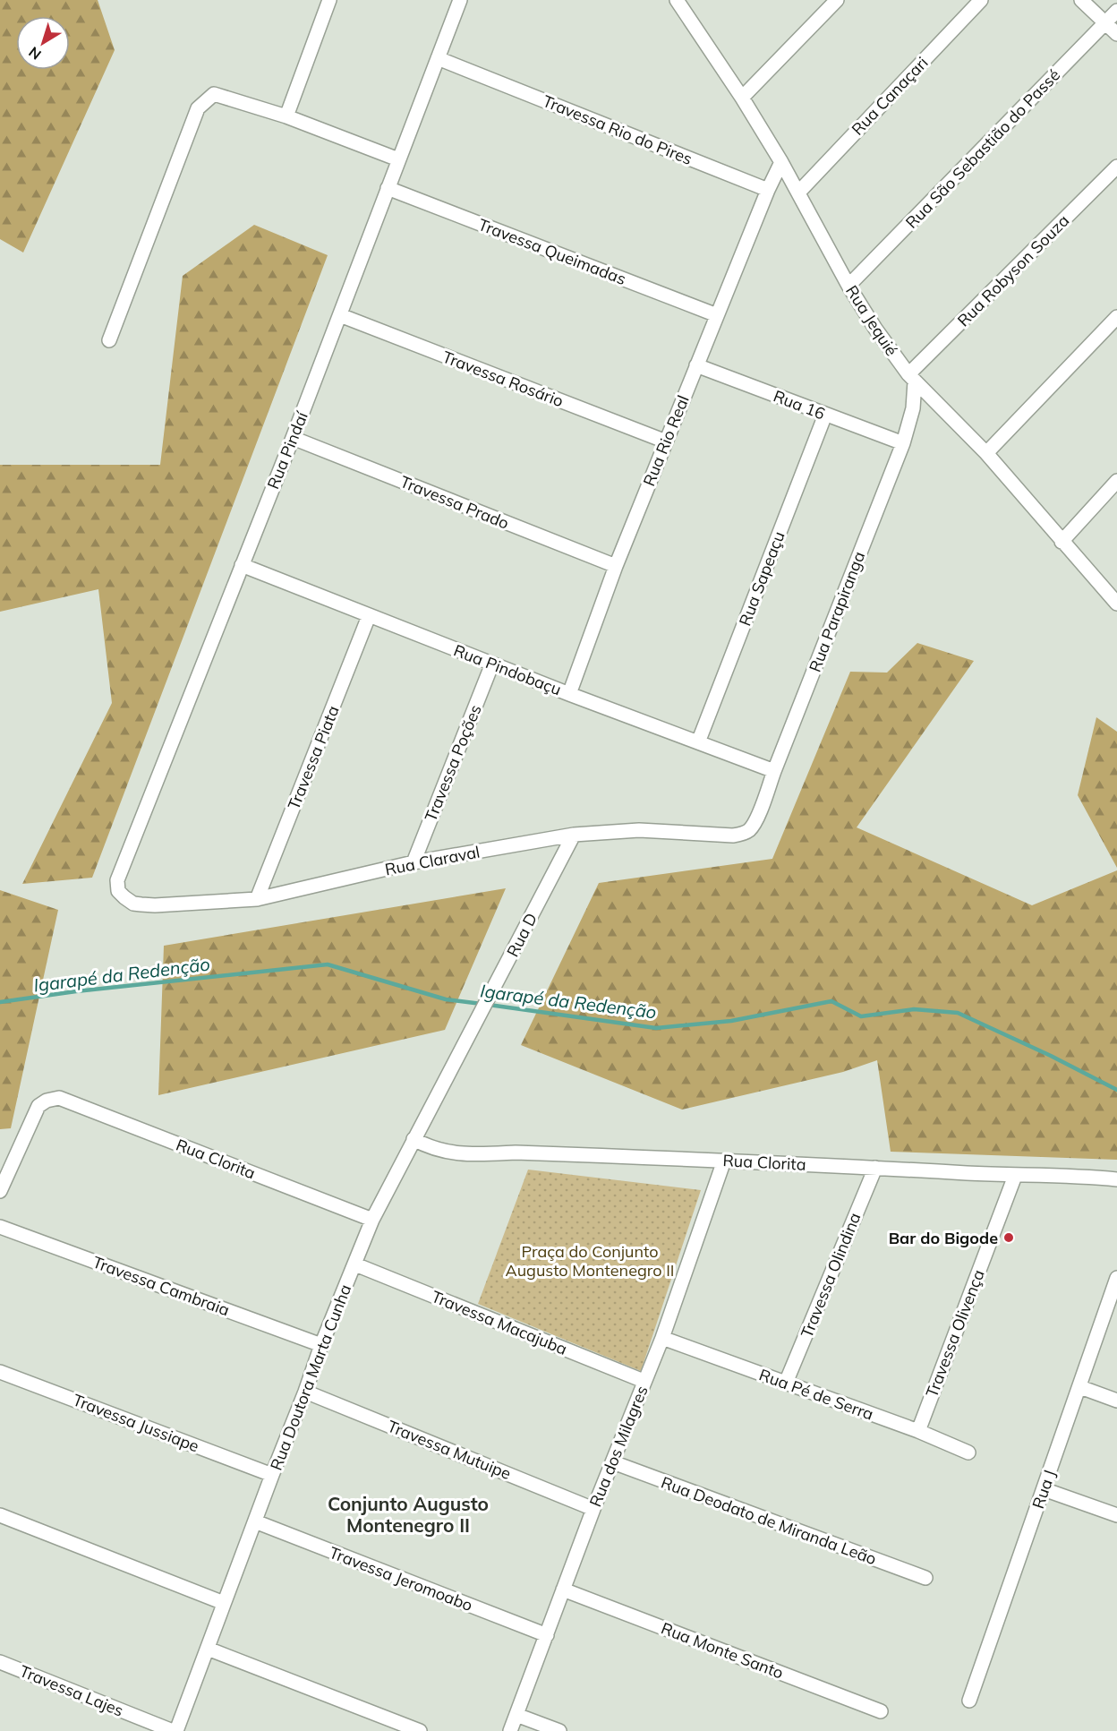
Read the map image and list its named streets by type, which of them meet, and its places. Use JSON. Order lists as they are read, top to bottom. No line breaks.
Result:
{"streets":{"street":["Rua Canaçari","Travessa Rio do Pires","Rua São Sebastião do Passé","Travessa Queimadas","Rua Robyson Souza","Rua Jequié","Travessa Rosário","Rua 16","Rua Rio Real","Rua Pindaí","Travessa Prado","Rua Sapeaçu","Rua Parapiranga","Rua Pindobaçu","Travessa Piata","Travessa Poções","Rua Claraval","Rua D","Rua Clorita","Travessa Olindina","Travessa Cambraia","Travessa Macajuba","Travessa Olivença","Rua Doutora Marta Cunha","Rua Pé de Serra","Travessa Jussiape","Rua dos Milagres","Travessa Mutuipe","Rua J","Rua Deodato de Miranda Leão","Travessa Jeromoabo","Rua Monte Santo","Travessa Lajes"]},"crossings":[["Rua Canaçari","Rua Jequié"],["Travessa Rio do Pires","Rua Rio Real"],["Travessa Rio do Pires","Rua Pindaí"],["Rua São Sebastião do Passé","Rua Jequié"],["Travessa Queimadas","Rua Rio Real"],["Travessa Queimadas","Rua Pindaí"],["Rua Robyson Souza","Rua Jequié"],["Rua Robyson Souza","Rua Parapiranga"],["Rua Jequié","Rua Parapiranga"],["Travessa Rosário","Rua Rio Real"],["Travessa Rosário","Rua Pindaí"],["Rua 16","Rua Rio Real"],["Rua 16","Rua Sapeaçu"],["Rua 16","Rua Parapiranga"],["Rua Rio Real","Travessa Prado"],["Rua Rio Real","Rua Pindobaçu"],["Rua Pindaí","Travessa Prado"],["Rua Pindaí","Rua Pindobaçu"],["Rua Pindaí","Rua Claraval"],["Rua Sapeaçu","Rua Pindobaçu"],["Rua Parapiranga","Rua Pindobaçu"],["Rua Parapiranga","Rua Claraval"],["Rua Pindobaçu","Travessa Piata"],["Rua Pindobaçu","Travessa Poções"],["Travessa Piata","Rua Claraval"],["Travessa Poções","Rua Claraval"],["Rua Claraval","Rua D"],["Rua D","Rua Doutora Marta Cunha"],["Rua Clorita","Travessa Olindina"],["Rua Clorita","Travessa Olivença"],["Rua Clorita","Rua Doutora Marta Cunha"],["Rua Clorita","Rua dos Milagres"],["Travessa Olindina","Rua Pé de Serra"],["Travessa Cambraia","Rua Doutora Marta Cunha"],["Travessa Macajuba","Rua Doutora Marta Cunha"],["Travessa Macajuba","Rua dos Milagres"],["Travessa Olivença","Rua Pé de Serra"],["Rua Doutora Marta Cunha","Travessa Jussiape"],["Rua Doutora Marta Cunha","Travessa Mutuipe"],["Rua Doutora Marta Cunha","Travessa Jeromoabo"],["Rua Doutora Marta Cunha","Travessa Lajes"],["Rua Pé de Serra","Rua dos Milagres"],["Rua dos Milagres","Travessa Mutuipe"],["Rua dos Milagres","Rua Deodato de Miranda Leão"],["Rua dos Milagres","Travessa Jeromoabo"],["Rua dos Milagres","Rua Monte Santo"]],"districts":["Conjunto Augusto Montenegro II"],"water":["Igarapé da Redenção"],"parks":["Praça do Conjunto Augusto Montenegro II"],"places":["Bar do Bigode"],"north":"bottom left"}
